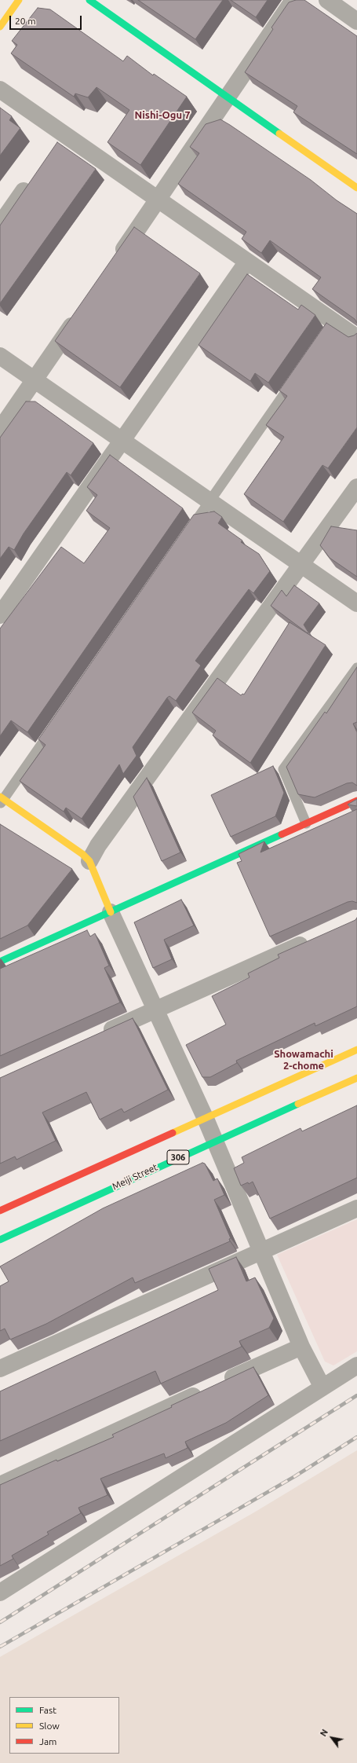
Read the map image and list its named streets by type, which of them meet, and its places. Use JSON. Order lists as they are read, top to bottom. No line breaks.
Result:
{"streets":{"street":["306","Meiji Street"]},"districts":["Nishi-Ogu 7","Showamachi 2-chome"],"legend":["Fast","Slow","Jam"],"scale_bar":"20 m","north":"top left"}
